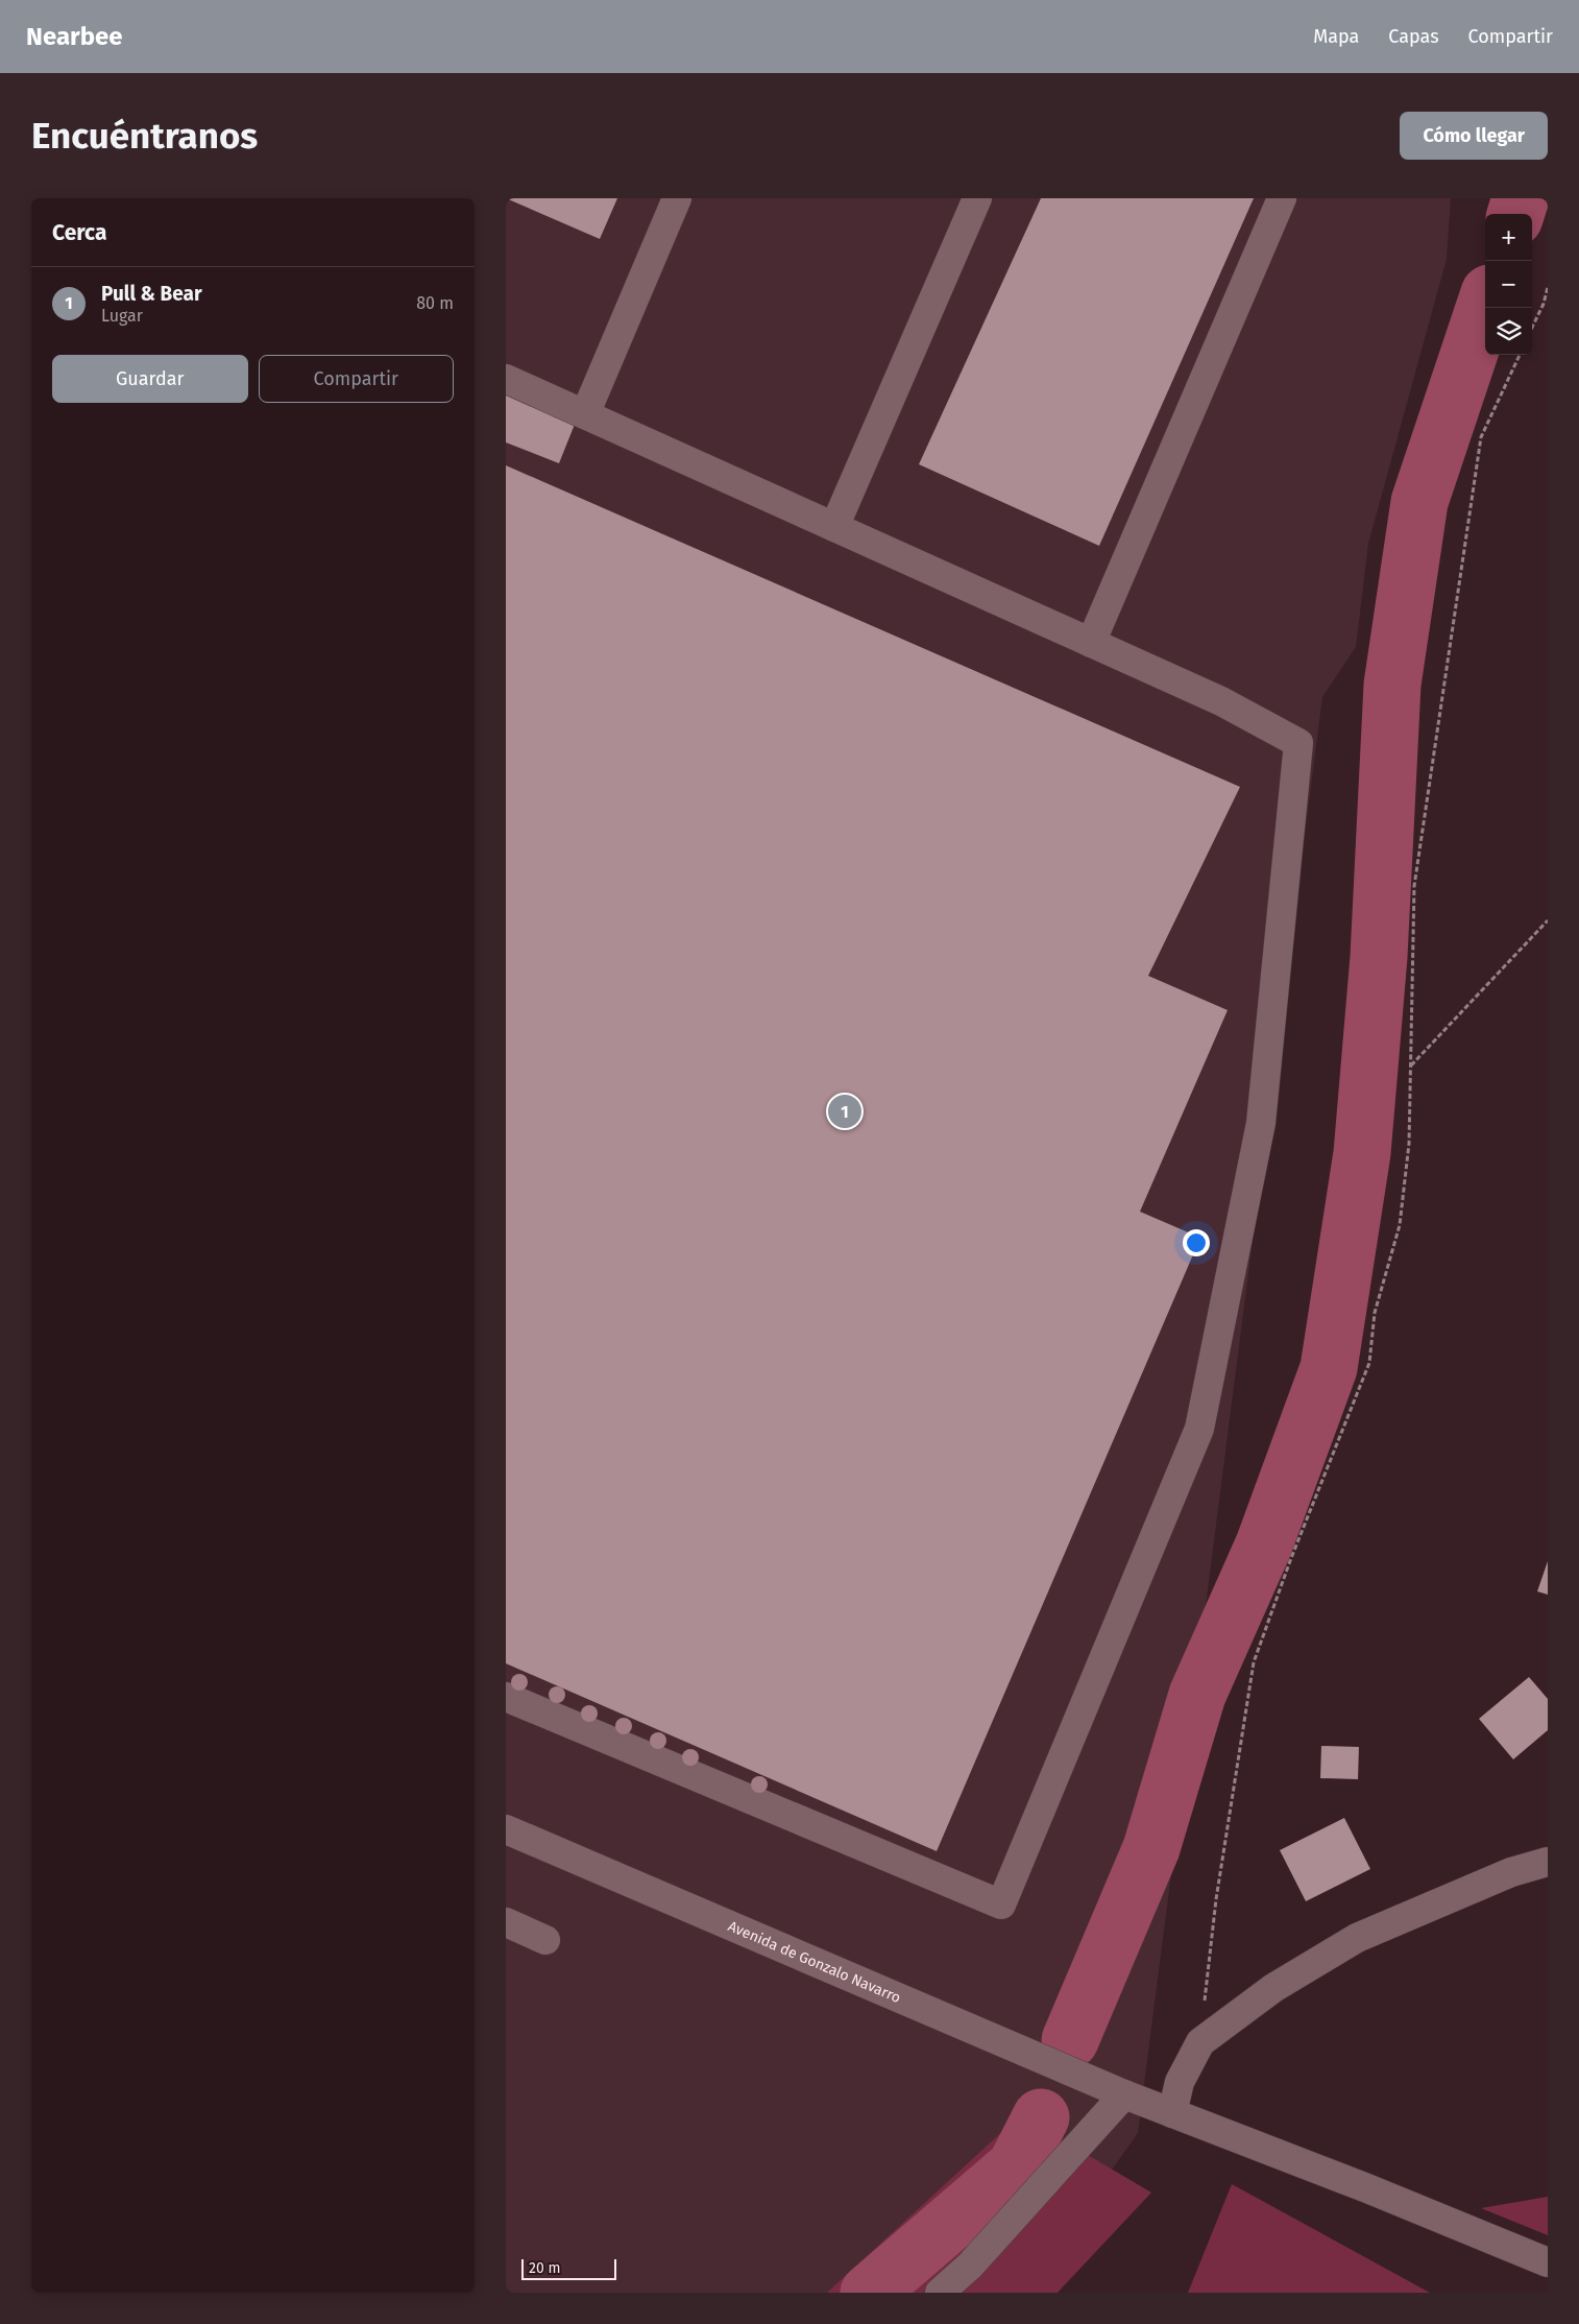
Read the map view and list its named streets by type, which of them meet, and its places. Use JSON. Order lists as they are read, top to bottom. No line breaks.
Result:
{"streets":{"street":["Avenida de Gonzalo Navarro"]},"scale_bar":"20 m","page":{"header":"Nearbee","nav":["Mapa","Capas","Compartir"],"buttons":["Cómo llegar",["Guardar","Compartir"]],"title":"Encuéntranos","heading":"Cerca","map_buttons":["+","−"],"list":[{"mark":"1","name":"Pull & Bear","note":"Lugar","value":"80 m"}],"pins":"1","scale":"20 m"}}
